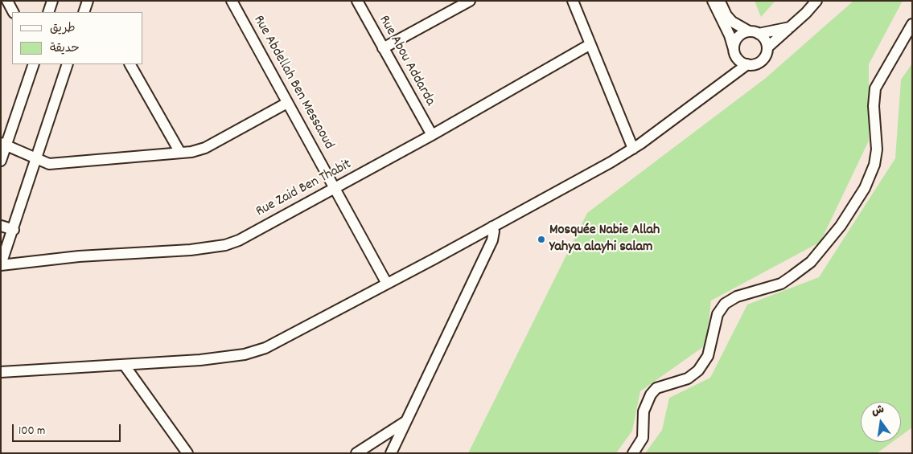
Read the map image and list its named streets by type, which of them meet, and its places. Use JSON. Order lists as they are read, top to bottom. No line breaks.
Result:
{"streets":{"street":["Rue Abou Addarda","Rue Abdellah Ben Messaoud","Rue Zaid Ben Thabit"]},"crossings":[["Rue Abou Addarda","Rue Zaid Ben Thabit"],["Rue Abdellah Ben Messaoud","Rue Zaid Ben Thabit"]],"places":["Mosquée Nabie Allah Yahya alayhi salam"],"legend":["طريق","حديقة"],"scale_bar":"100 m","north":"top"}
